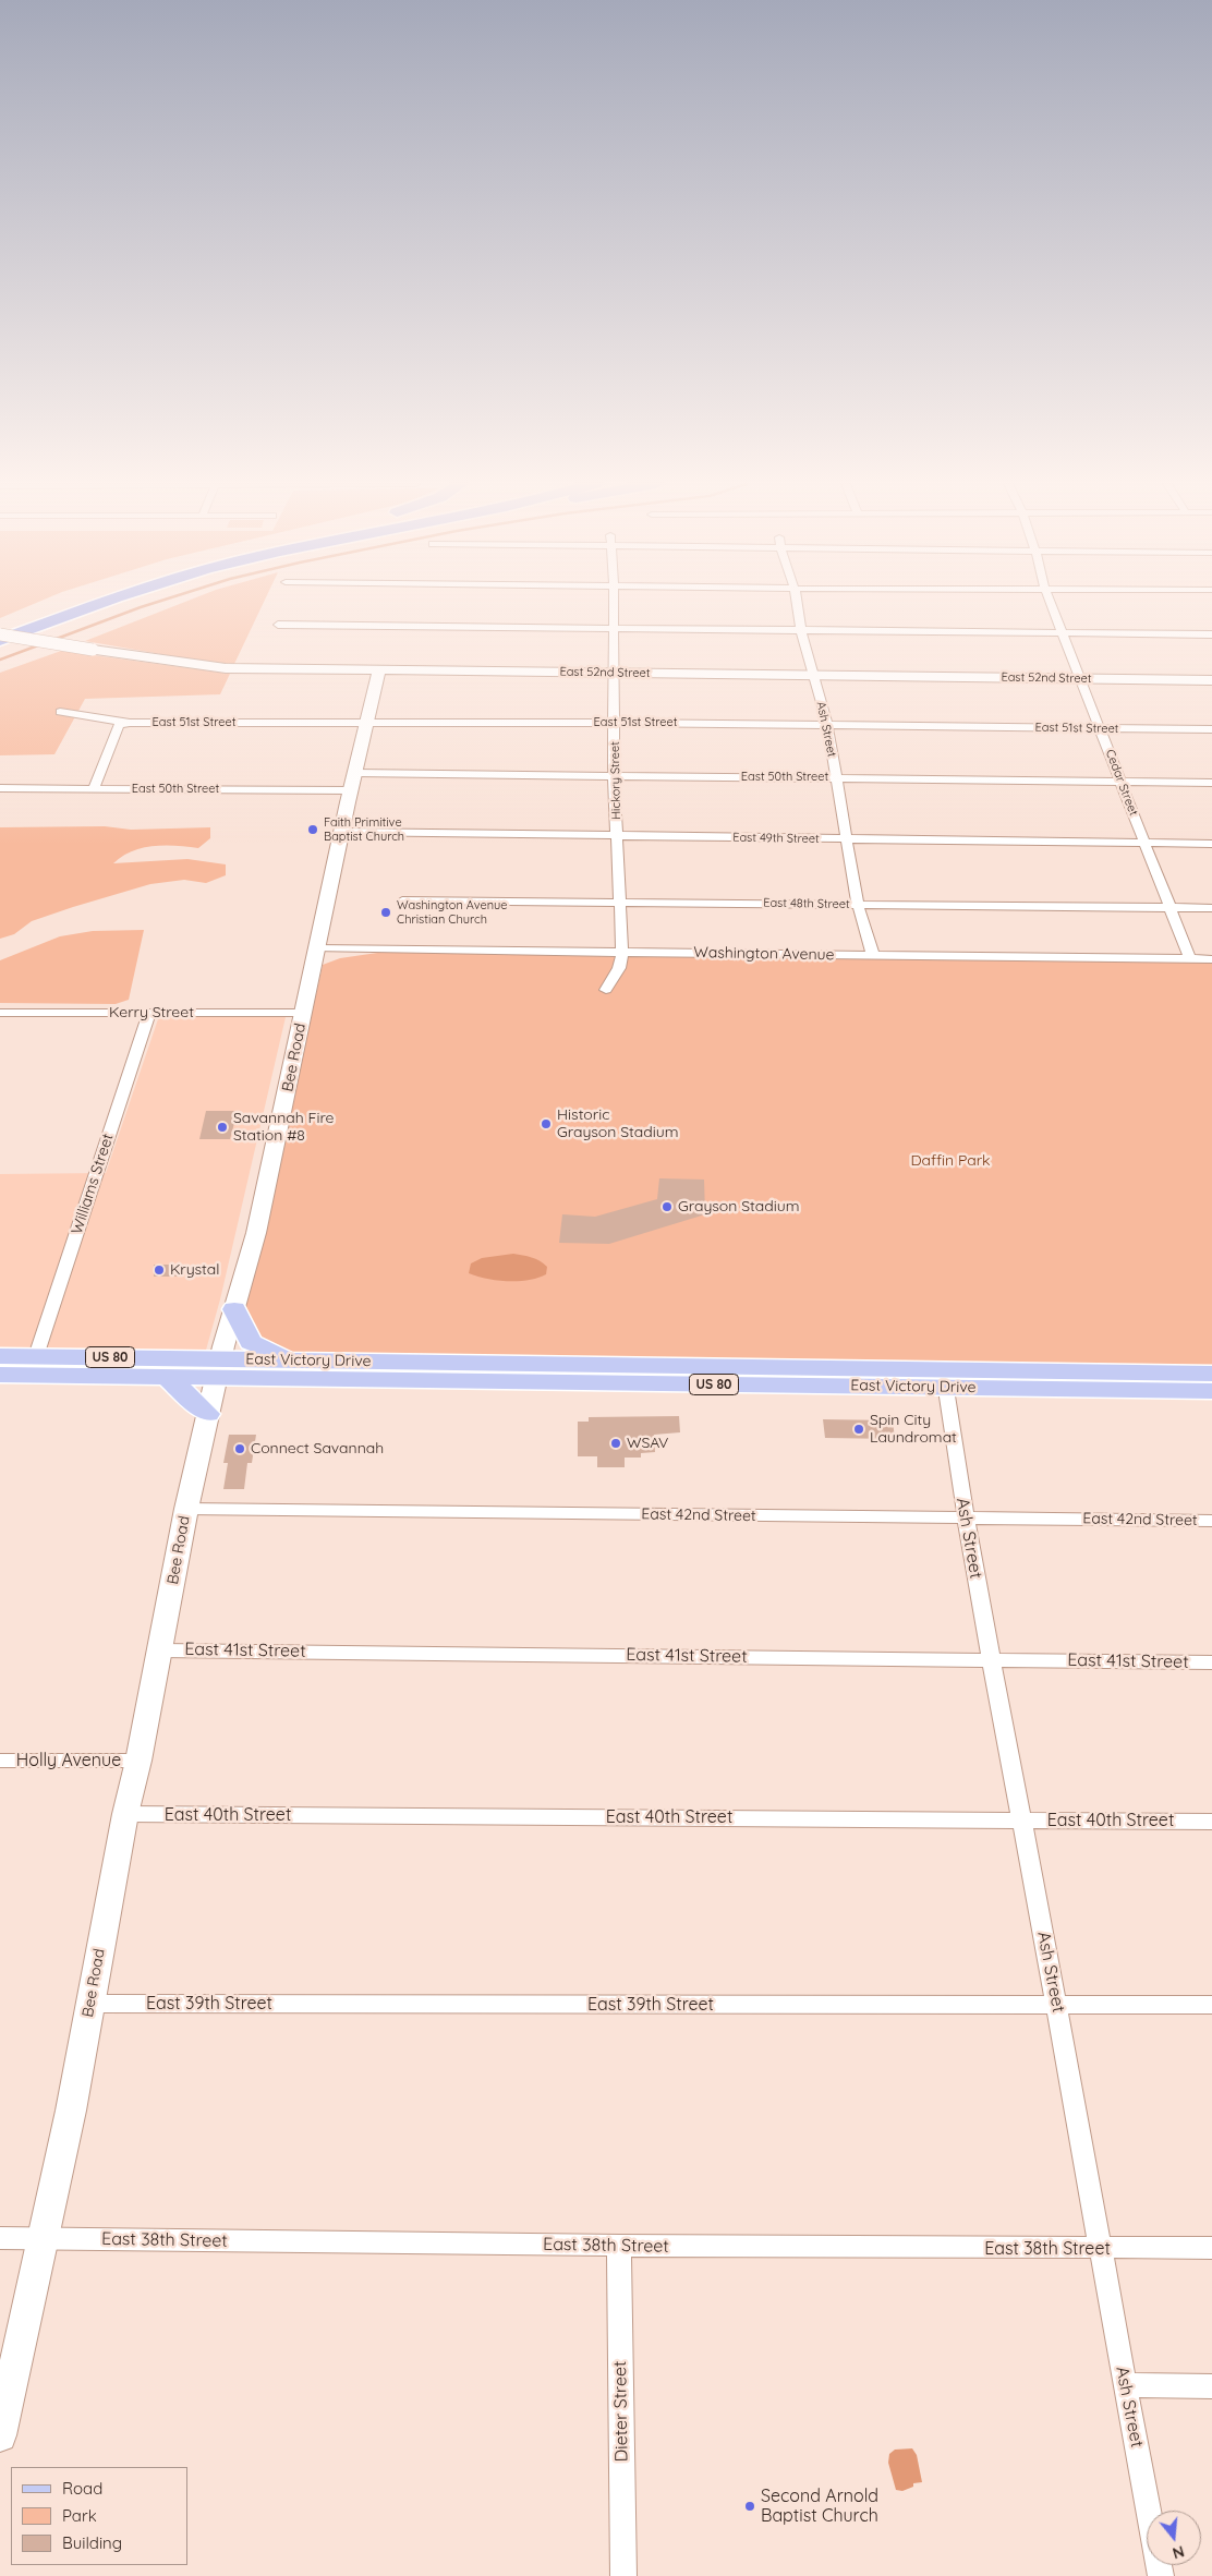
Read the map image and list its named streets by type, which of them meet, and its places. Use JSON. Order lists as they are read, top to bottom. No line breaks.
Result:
{"streets":{"main road":["East 52nd Street","Bee Road","US 80","East Victory Drive"],"street":["East 51st Street","Ash Street","East 50th Street","Hickory Street","Cedar Street","East 49th Street","East 48th Street","Washington Avenue","Kerry Street","Williams Street","East 42nd Street","East 41st Street","Holly Avenue","East 40th Street","East 39th Street","East 38th Street","Dieter Street"]},"crossings":[["East 52nd Street","Ash Street"],["East 52nd Street","Hickory Street"],["East 52nd Street","Cedar Street"],["East 52nd Street","Bee Road"],["East 51st Street","Ash Street"],["East 51st Street","Hickory Street"],["East 51st Street","Cedar Street"],["East 51st Street","Bee Road"],["Ash Street","East 50th Street"],["Ash Street","East 49th Street"],["Ash Street","East 48th Street"],["Ash Street","Washington Avenue"],["Ash Street","East Victory Drive"],["Ash Street","East 42nd Street"],["Ash Street","East 41st Street"],["Ash Street","East 40th Street"],["Ash Street","East 39th Street"],["Ash Street","East 38th Street"],["East 50th Street","Hickory Street"],["East 50th Street","Cedar Street"],["East 50th Street","Bee Road"],["Hickory Street","East 49th Street"],["Hickory Street","East 48th Street"],["Hickory Street","Washington Avenue"],["Cedar Street","East 49th Street"],["Cedar Street","East 48th Street"],["Cedar Street","Washington Avenue"],["East 49th Street","Bee Road"],["Washington Avenue","Bee Road"],["Kerry Street","Bee Road"],["Kerry Street","Williams Street"],["Bee Road","East Victory Drive"],["Bee Road","East 42nd Street"],["Bee Road","East 41st Street"],["Bee Road","Holly Avenue"],["Bee Road","East 40th Street"],["Bee Road","East 39th Street"],["Bee Road","East 38th Street"],["Williams Street","East Victory Drive"],["East 38th Street","Dieter Street"]],"parks":["Daffin Park"],"places":["Faith Primitive Baptist Church","Washington Avenue Christian Church","Historic Grayson Stadium","Savannah Fire Station #8","Grayson Stadium","Krystal","Spin City Laundromat","WSAV","Connect Savannah","Second Arnold Baptist Church"],"legend":["Road","Park","Building"],"north":"bottom"}
